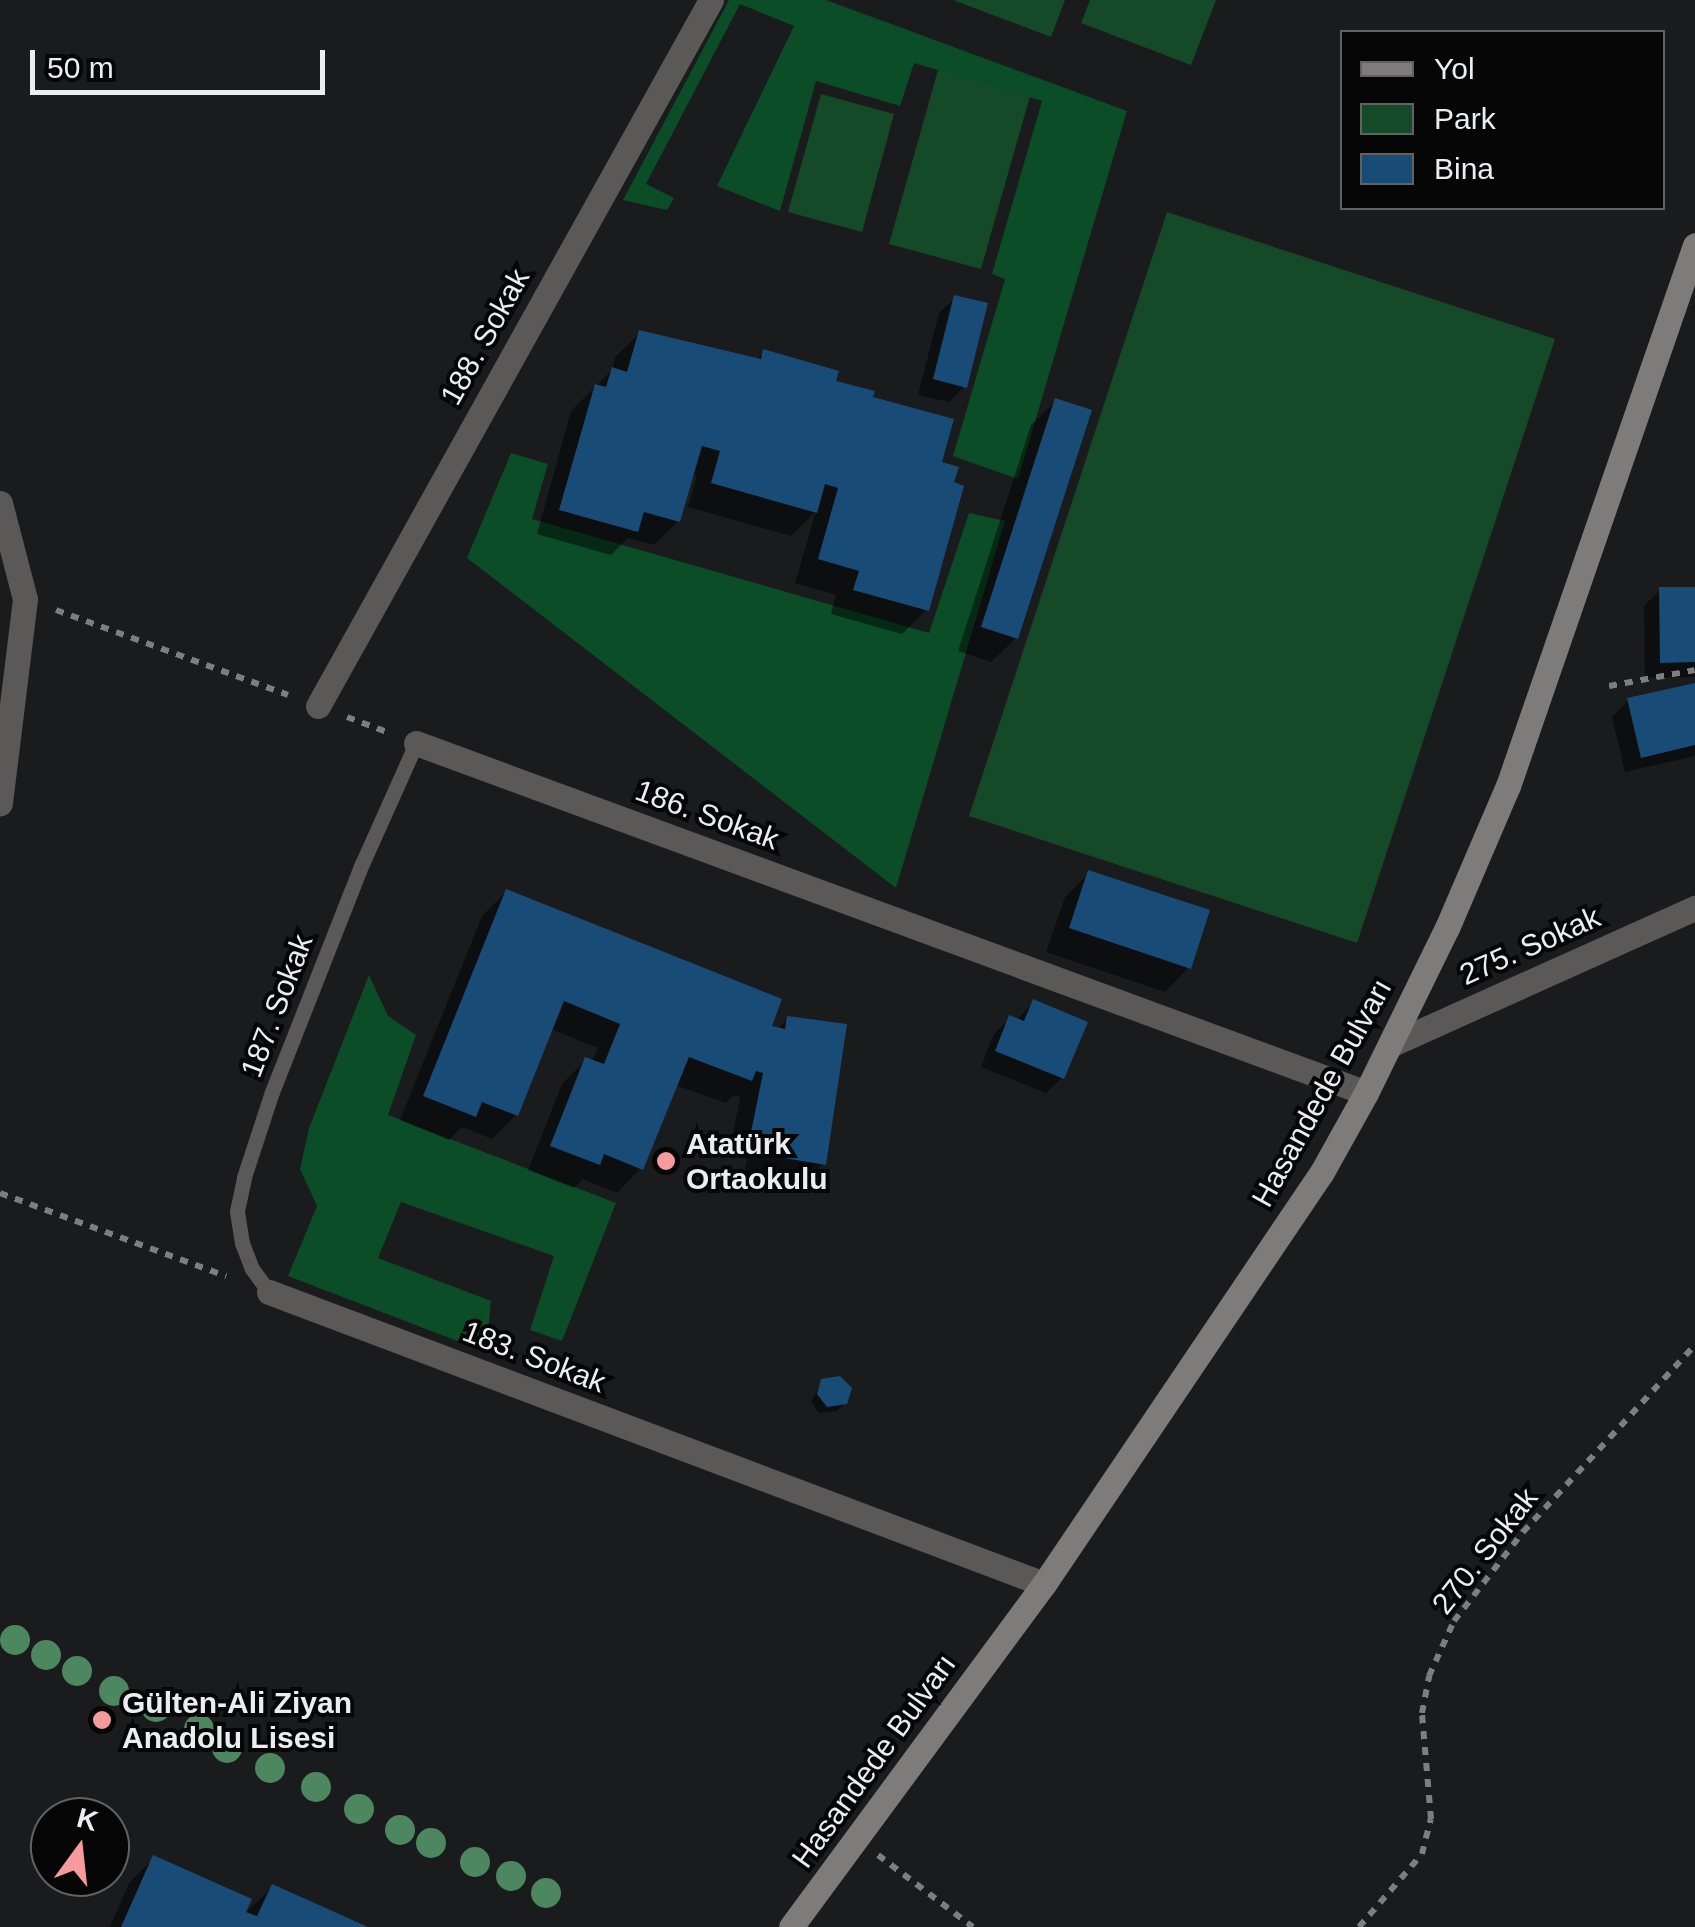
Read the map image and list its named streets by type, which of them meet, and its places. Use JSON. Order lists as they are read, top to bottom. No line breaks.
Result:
{"streets":{"street":["188. Sokak","186. Sokak","275. Sokak","Hasandede Bulvarı","183. Sokak"],"lane":["187. Sokak"],"path":["270. Sokak"]},"crossings":[["186. Sokak","187. Sokak"],["186. Sokak","Hasandede Bulvarı"],["275. Sokak","Hasandede Bulvarı"],["187. Sokak","183. Sokak"],["Hasandede Bulvarı","183. Sokak"]],"places":["Atatürk Ortaokulu","Gülten-Ali Ziyan Anadolu Lisesi"],"legend":["Yol","Park","Bina"],"scale_bar":"50 m","north":"top"}
